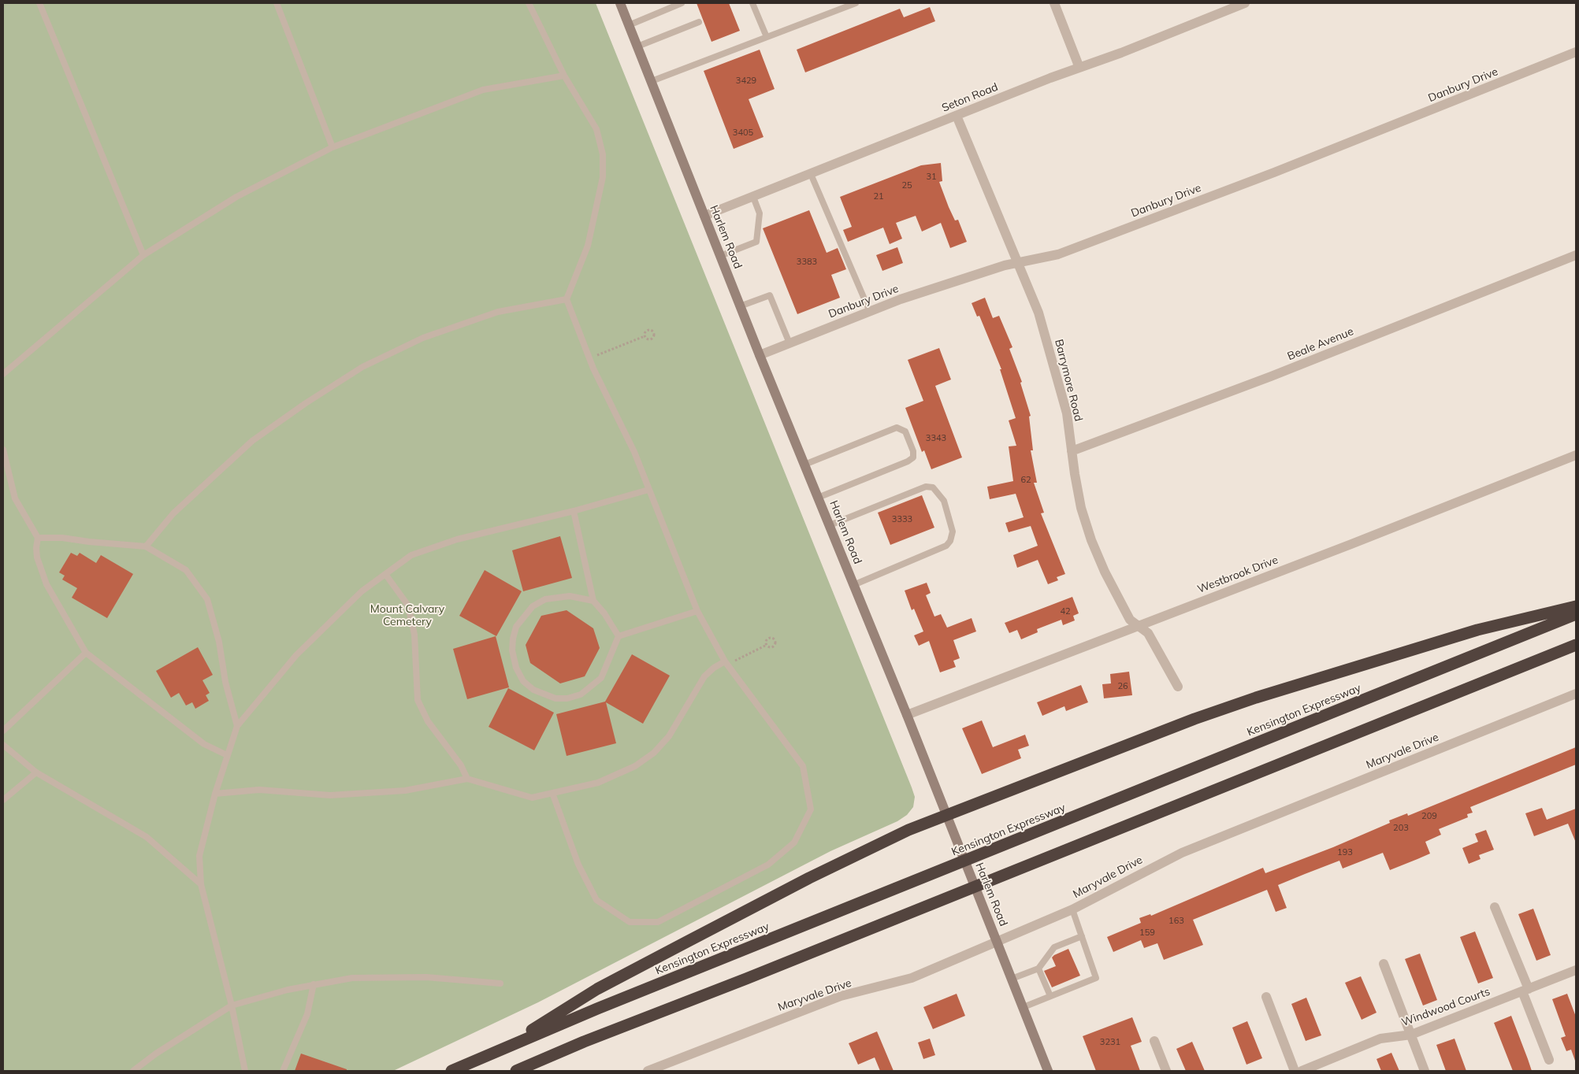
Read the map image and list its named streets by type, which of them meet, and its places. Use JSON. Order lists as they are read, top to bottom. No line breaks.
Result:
{"streets":{"highway":["Kensington Expressway"],"main road":["Harlem Road"],"street":["Danbury Drive","Seton Road","Beale Avenue","Barrymore Road","Westbrook Drive","Maryvale Drive","Windwood Courts"]},"crossings":[["Danbury Drive","Harlem Road"],["Danbury Drive","Barrymore Road"],["Seton Road","Harlem Road"],["Seton Road","Barrymore Road"],["Harlem Road","Westbrook Drive"],["Harlem Road","Maryvale Drive"],["Beale Avenue","Barrymore Road"],["Barrymore Road","Westbrook Drive"]],"parks":["Mount Calvary Cemetery"],"house_numbers":["3429","3405","31","25","21","3383","3343","62","3333","42","26","209","203","193","163","159","3231"]}
